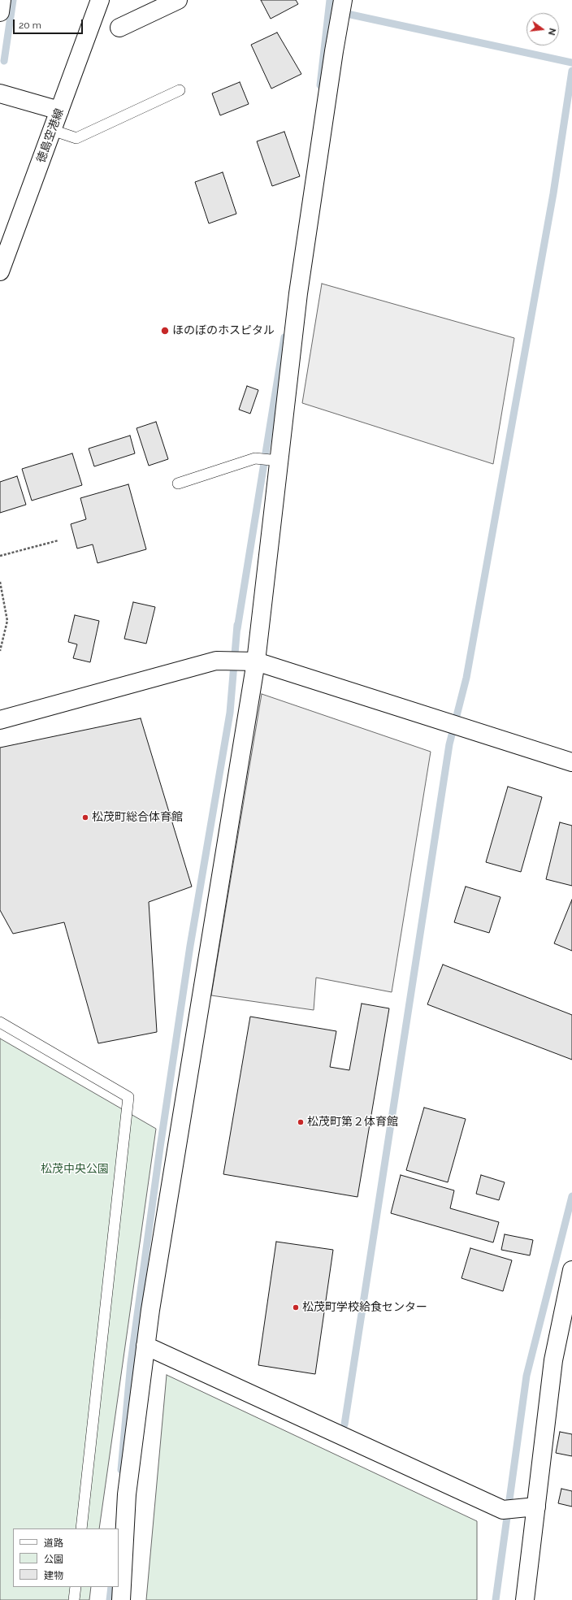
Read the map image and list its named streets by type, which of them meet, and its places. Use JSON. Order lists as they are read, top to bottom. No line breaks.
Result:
{"streets":{"street":["徳島空港線"]},"parks":["松茂中央公園"],"places":["ほのぼのホスピタル","松茂町総合体育館","松茂町第２体育館","松茂町学校給食センター"],"legend":["道路","公園","建物"],"scale_bar":"20 m","north":"right"}
